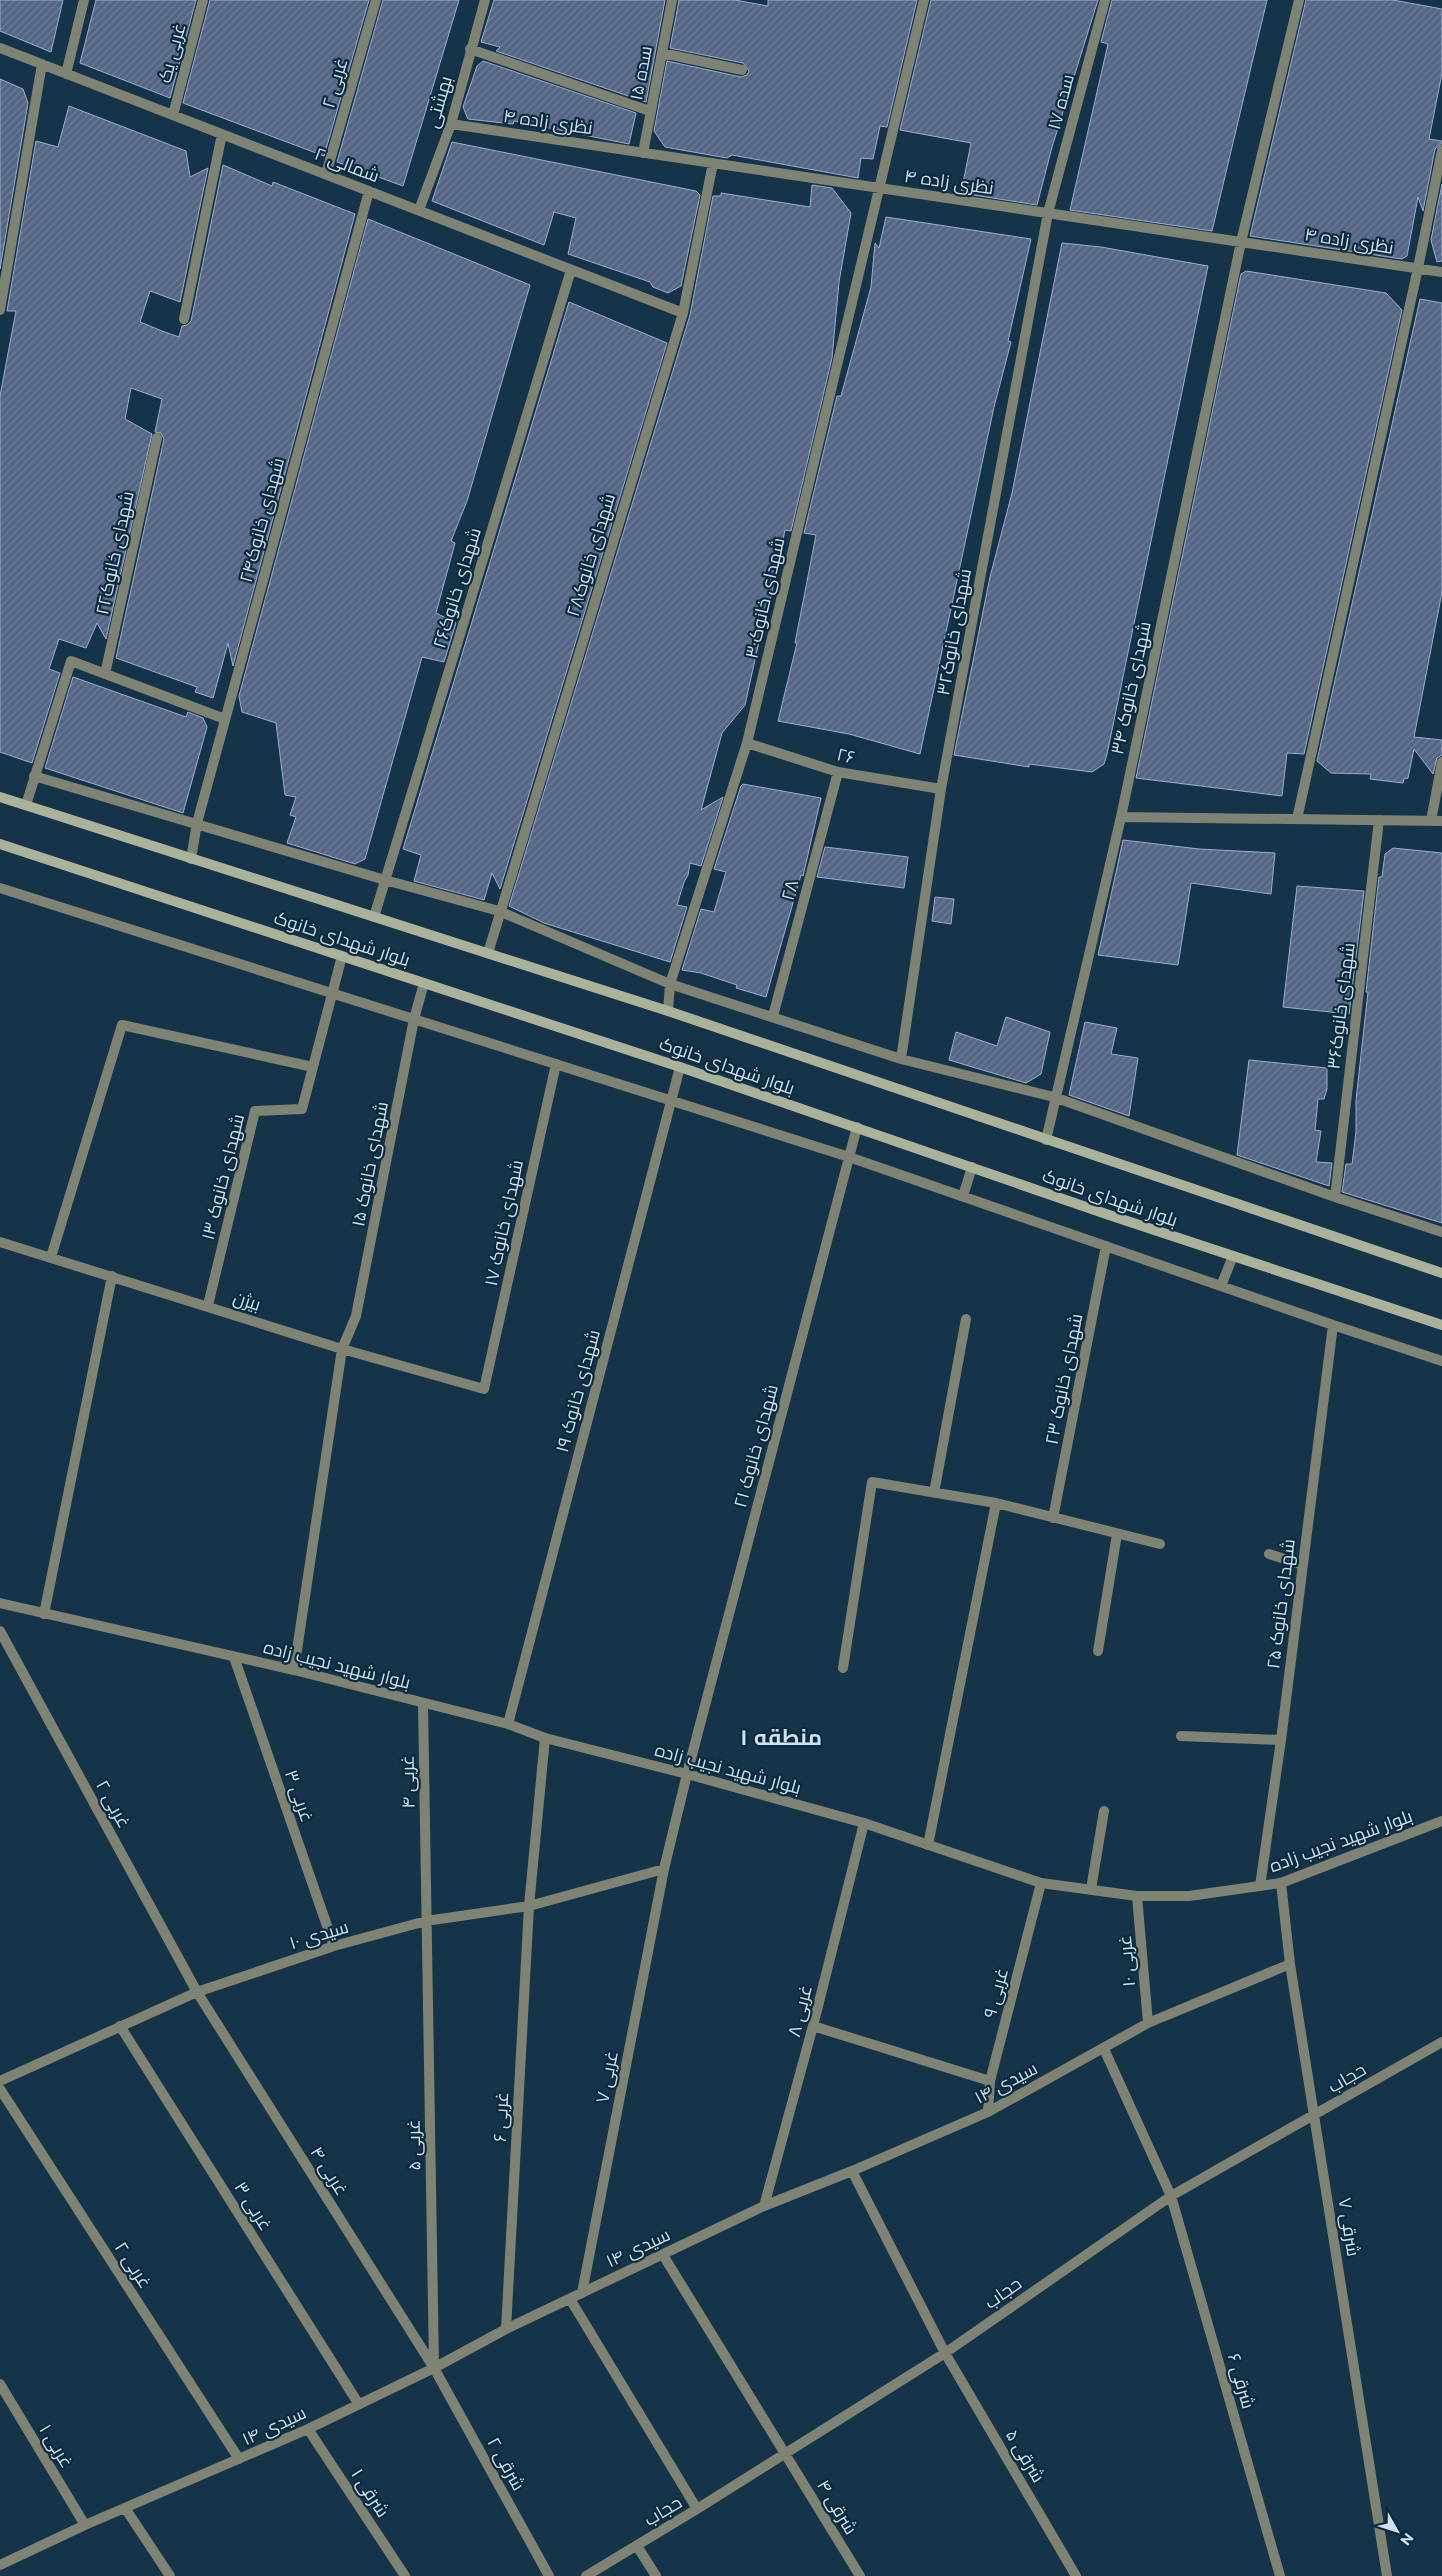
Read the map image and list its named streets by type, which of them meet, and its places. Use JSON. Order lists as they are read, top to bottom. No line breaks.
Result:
{"streets":{"main road":["بلوار شهدای خانوک"],"street":["غربی یک","سده ۱۵","۲ غربی","بهشتی","سده ۱۷","نظری زاده ۴","شمالی ۲","شهدای خانوک۲۴","شهدای خانوک۲۲","شهدای خانوک۲۸","شهدای خانوک۲۶","شهدای خانوک۳۰","شهدای خانوک۳۲","۳۴ شهدای خانوک","۲۶","۲۸","شهدای خانوک۳۶","شهدای خانوک ۱۵","شهدای خانوک ۱۳","شهدای خانوک ۱۷","بیژن","شهدای خانوک ۲۳","شهدای خانوک ۱۹","شهدای خانوک ۲۱","شهدای خانوک ۲۵","بلوار شهید نجیب زاده","غربی ۴","غربی ۳","غربی ۲","سیدی ۱۰","غربی ۱۰","غربی ۹","غربی ۸","غربی ۷","حجاب","سیدی ۱۴","غربی ۶","غربی ۵","شرقی ۷","شرقی ۶","غربی ۱","شرقی ۵","شرقی ۲","شرقی ۱","شرقی ۴"]},"crossings":[["غربی یک","شمالی ۲"],["سده ۱۵","نظری زاده ۴"],["۲ غربی","شمالی ۲"],["بهشتی","نظری زاده ۴"],["بهشتی","شمالی ۲"],["سده ۱۷","نظری زاده ۴"],["سده ۱۷","شهدای خانوک۳۲"],["نظری زاده ۴","شهدای خانوک۲۸"],["نظری زاده ۴","شهدای خانوک۳۰"],["نظری زاده ۴","شهدای خانوک۳۲"],["نظری زاده ۴","۳۴ شهدای خانوک"],["شمالی ۲","شهدای خانوک۲۴"],["شمالی ۲","شهدای خانوک۲۸"],["شمالی ۲","شهدای خانوک۲۶"],["شهدای خانوک۲۴","بلوار شهدای خانوک"],["شهدای خانوک۲۸","بلوار شهدای خانوک"],["شهدای خانوک۲۶","بلوار شهدای خانوک"],["شهدای خانوک۳۰","۲۶"],["شهدای خانوک۳۰","بلوار شهدای خانوک"],["شهدای خانوک۳۲","۲۶"],["۳۴ شهدای خانوک","بلوار شهدای خانوک"],["۲۶","۲۸"],["بلوار شهدای خانوک","شهدای خانوک ۱۵"],["بلوار شهدای خانوک","شهدای خانوک ۱۳"],["بلوار شهدای خانوک","شهدای خانوک ۱۹"],["بلوار شهدای خانوک","شهدای خانوک ۲۱"],["شهدای خانوک ۱۵","بیژن"],["شهدای خانوک ۱۵","بلوار شهید نجیب زاده"],["شهدای خانوک ۱۳","بیژن"],["شهدای خانوک ۱۷","بیژن"],["شهدای خانوک ۱۹","بلوار شهید نجیب زاده"],["شهدای خانوک ۲۱","بلوار شهید نجیب زاده"],["شهدای خانوک ۲۵","بلوار شهید نجیب زاده"],["بلوار شهید نجیب زاده","غربی ۴"],["بلوار شهید نجیب زاده","غربی ۳"],["بلوار شهید نجیب زاده","غربی ۱۰"],["بلوار شهید نجیب زاده","غربی ۹"],["بلوار شهید نجیب زاده","غربی ۸"],["بلوار شهید نجیب زاده","شرقی ۷"],["غربی ۴","غربی ۲"],["غربی ۴","سیدی ۱۰"],["غربی ۴","سیدی ۱۴"],["غربی ۴","غربی ۵"],["غربی ۴","شرقی ۲"],["غربی ۳","سیدی ۱۰"],["غربی ۳","سیدی ۱۴"],["غربی ۲","سیدی ۱۰"],["غربی ۲","سیدی ۱۴"],["سیدی ۱۰","غربی ۷"],["سیدی ۱۰","غربی ۶"],["سیدی ۱۰","غربی ۵"],["غربی ۱۰","سیدی ۱۴"],["غربی ۹","سیدی ۱۴"],["غربی ۸","سیدی ۱۴"],["غربی ۷","سیدی ۱۴"],["حجاب","شرقی ۷"],["حجاب","شرقی ۶"],["حجاب","شرقی ۵"],["حجاب","شرقی ۴"],["سیدی ۱۴","غربی ۶"],["سیدی ۱۴","غربی ۵"],["سیدی ۱۴","شرقی ۷"],["سیدی ۱۴","شرقی ۶"],["سیدی ۱۴","غربی ۱"],["سیدی ۱۴","شرقی ۵"],["سیدی ۱۴","شرقی ۲"],["سیدی ۱۴","شرقی ۱"],["سیدی ۱۴","شرقی ۴"],["غربی ۵","شرقی ۲"]],"districts":["منطقه ۱"],"north":"bottom right"}
